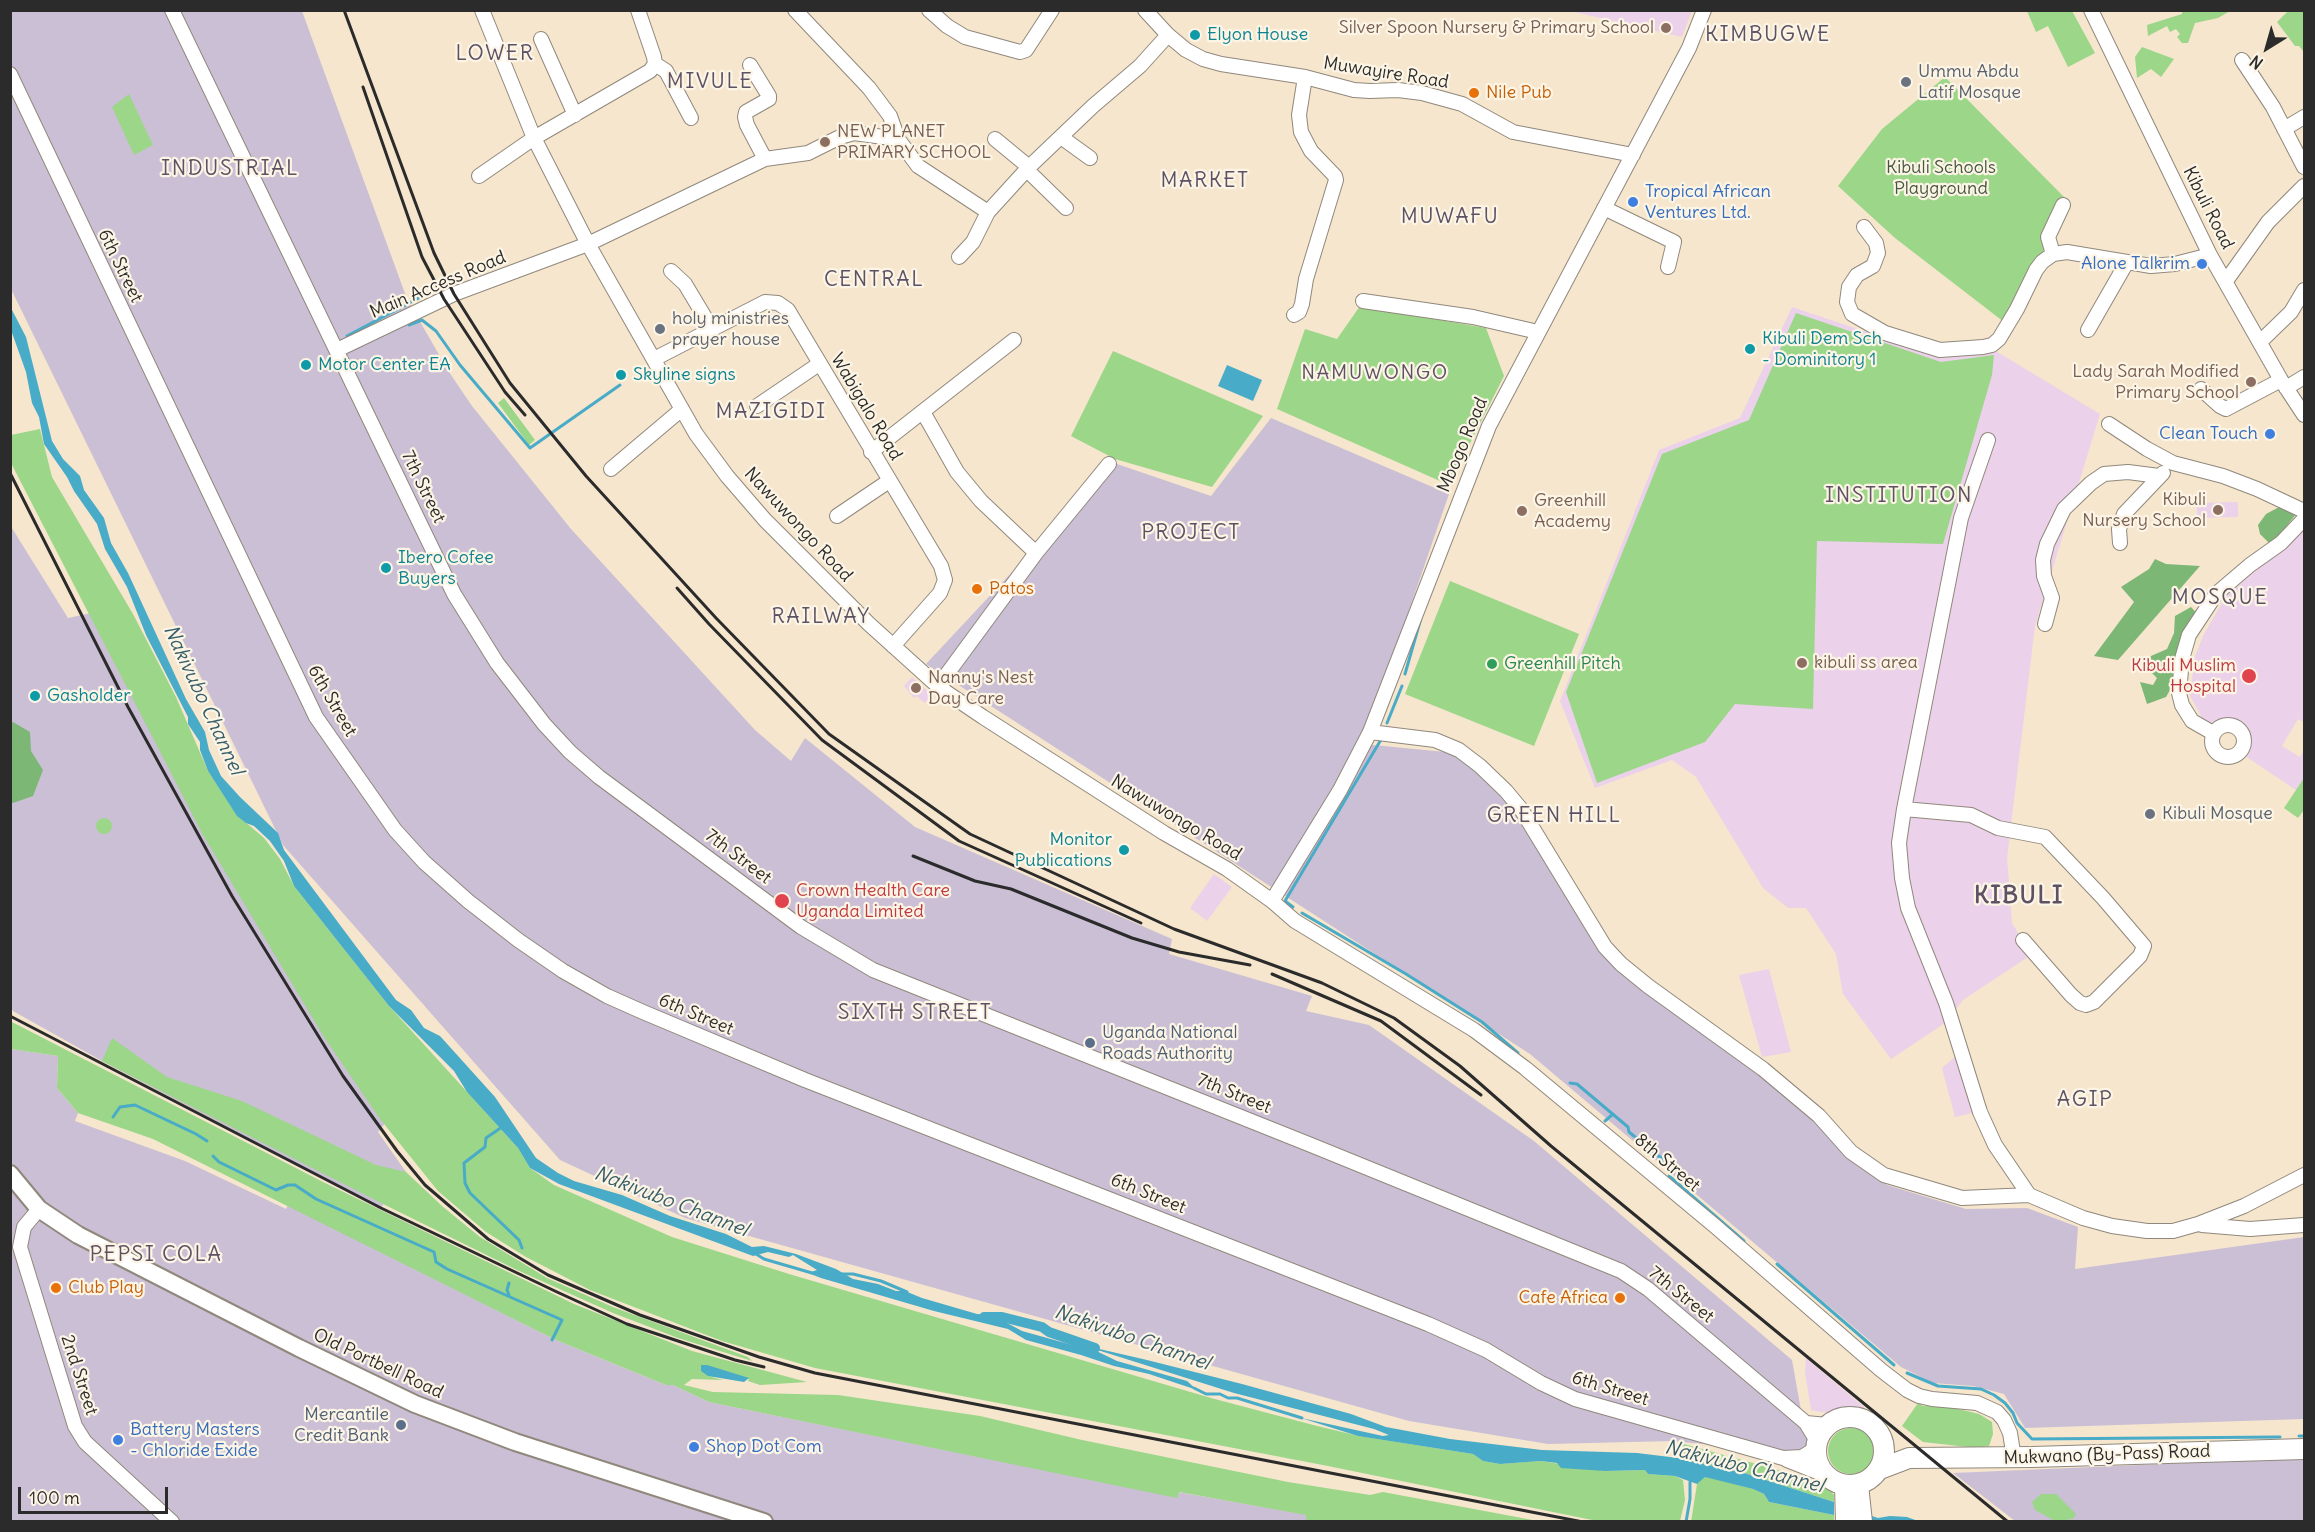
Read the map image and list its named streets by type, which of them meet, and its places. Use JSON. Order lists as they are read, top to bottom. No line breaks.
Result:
{"streets":{"highway":["Mukwano (By-Pass) Road"],"main road":["Old Portbell Road"],"street":["Muwayire Road","Kibuli Road","6th Street","Main Access Road","Wabigalo Road","Mbogo Road","7th Street","Nawuwongo Road","8th Street","2nd Street"]},"crossings":[["Muwayire Road","Mbogo Road"],["6th Street","7th Street"],["Main Access Road","7th Street"],["Main Access Road","Nawuwongo Road"],["Wabigalo Road","Nawuwongo Road"],["Mbogo Road","Nawuwongo Road"],["Mbogo Road","8th Street"],["Nawuwongo Road","8th Street"],["8th Street","Mukwano (By-Pass) Road"],["Old Portbell Road","2nd Street"]],"districts":["KIMBUGWE","LOWER","MIVULE","INDUSTRIAL","MARKET","MUWAFU","CENTRAL","NAMUWONGO","MAZIGIDI","INSTITUTION","PROJECT","MOSQUE","RAILWAY","GREEN HILL","KIBULI","SIXTH STREET","AGIP","PEPSI COLA"],"water":["Nakivubo Channel"],"parks":["Kibuli Schools Playground"],"places":["Silver Spoon Nursery & Primary School","Elyon House","Ummu Abdu Latif Mosque","Nile Pub","NEW PLANET PRIMARY SCHOOL","Tropical African Ventures Ltd.","Alone Talkrim","holy ministries prayer house","Kibuli Dem Sch - Dominitory 1","Motor Center EA","Skyline signs","Lady Sarah Modified Primary School","Clean Touch","Kibuli Nursery School","Greenhill Academy","Ibero Cofee Buyers","Patos","kibuli ss area","Greenhill Pitch","Kibuli Muslim Hospital","Nanny's Nest Day Care","Gasholder","Kibuli Mosque","Monitor Publications","Crown Health Care Uganda Limited","Uganda National Roads Authority","Club Play","Cafe Africa","Mercantile Credit Bank","Battery Masters - Chloride Exide","Shop Dot Com"],"scale_bar":"100 m","north":"bottom left"}
